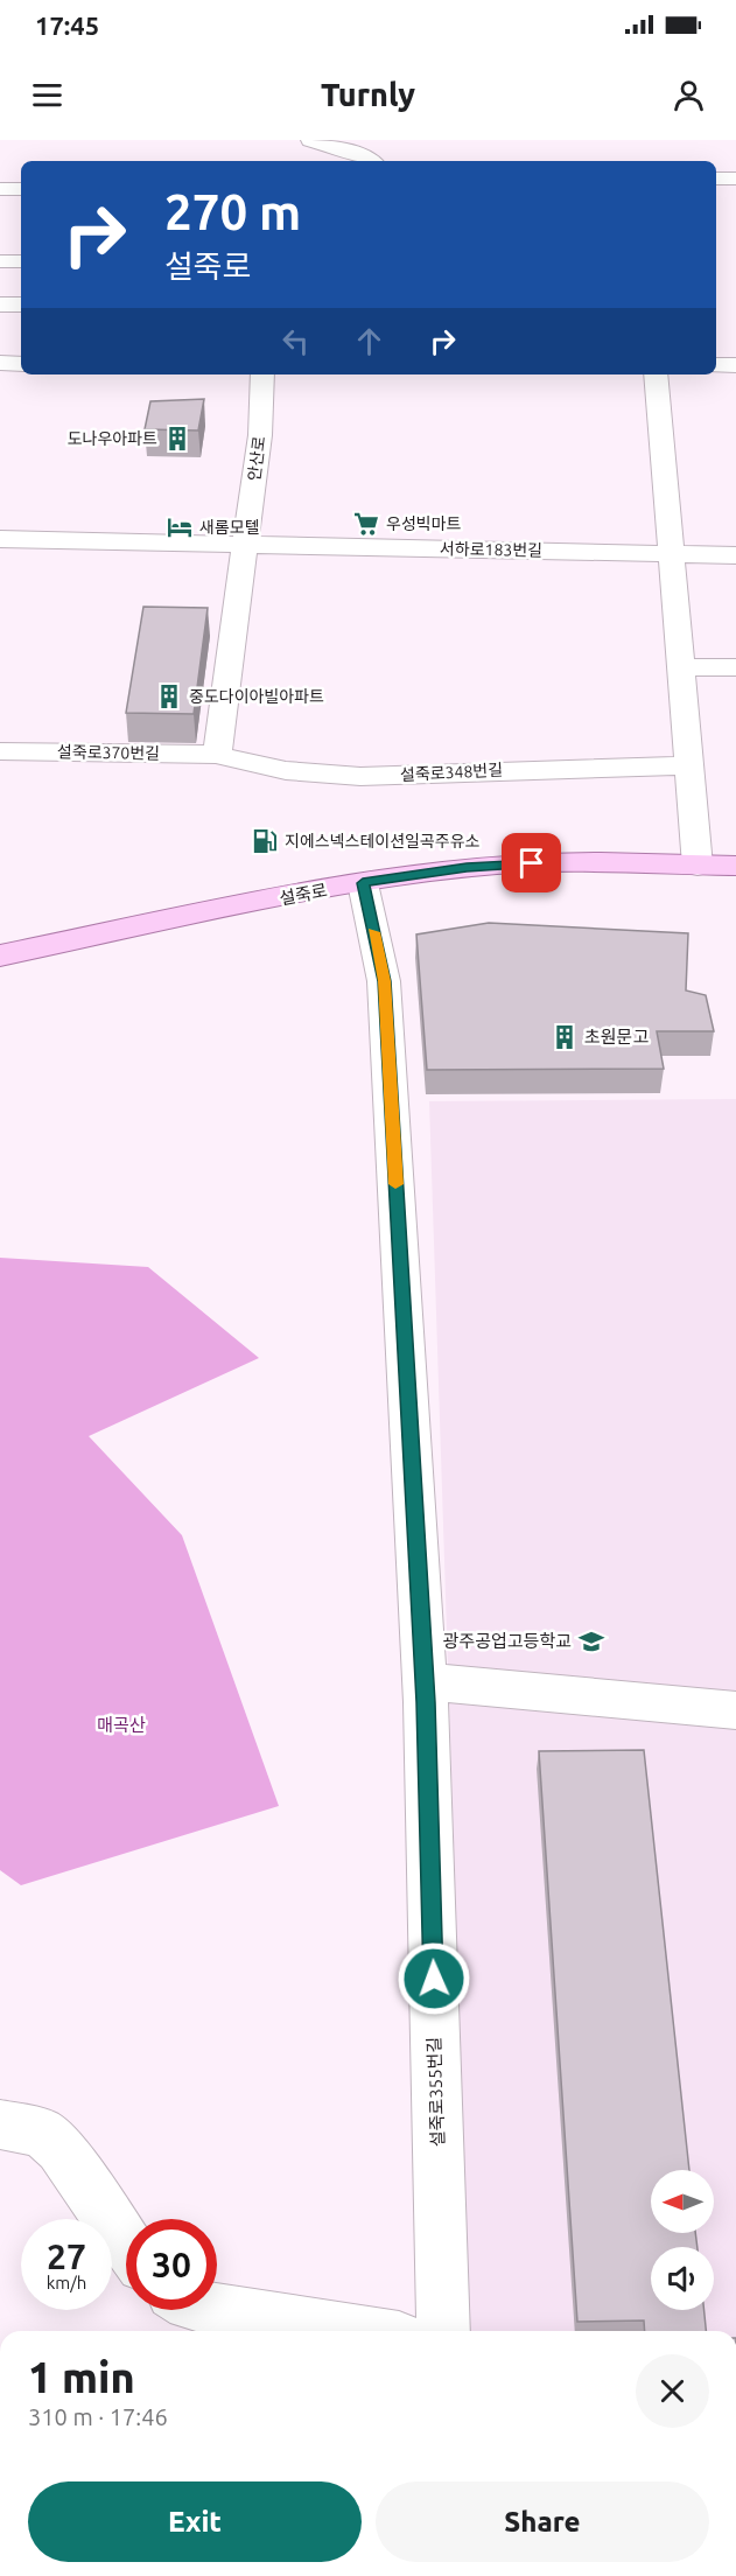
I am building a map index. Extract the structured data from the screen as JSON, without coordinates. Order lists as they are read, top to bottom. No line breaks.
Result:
{"streets":{"main road":["설죽로"],"street":["안산로","서하로183번길","설죽로370번길","설죽로348번길","설죽로355번길"]},"crossings":[["안산로","서하로183번길"],["설죽로370번길","설죽로348번길"],["설죽로","설죽로355번길"]],"parks":["매곡산"],"places":{"building":["도나우아파트","중도다이아빌아파트","초원문고"],"supermarket":["우성빅마트"],"hotel":["새롬모텔"],"fuel station":["지에스넥스테이션일곡주유소"],"school or university":["광주공업고등학교"]},"north":"left","page":{"status":"17:45","header":"Turnly","turn":["270 m","설죽로"],"speed":"27 km/h","limit":"30","heading":["1 min","310 m · 17:46"],"buttons":["Exit","Share"]}}
